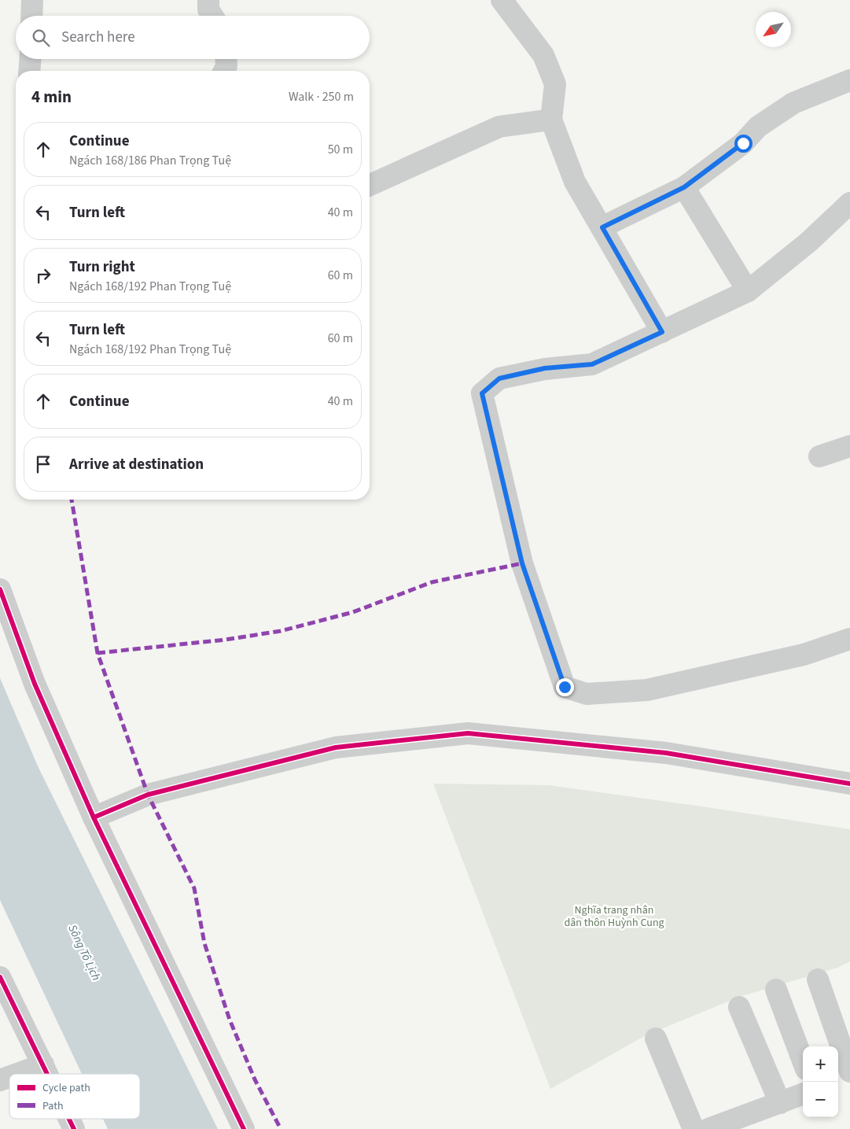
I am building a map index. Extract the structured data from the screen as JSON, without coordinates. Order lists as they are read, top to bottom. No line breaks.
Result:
{"water":["Sông Tô Lịch"],"parks":["Nghĩa trang nhân dân thôn Huỳnh Cung"],"legend":["Cycle path","Path"],"north":"bottom left","page":{"search":"Search here","heading":["4 min","Walk · 250 m"],"list":[["Continue","Ngách 168/186 Phan Trọng Tuệ","50 m"],["Turn left","40 m"],["Turn right","Ngách 168/192 Phan Trọng Tuệ","60 m"],["Turn left","Ngách 168/192 Phan Trọng Tuệ","60 m"],["Continue","40 m"],"Arrive at destination"],"map_buttons":["+","−"]}}
